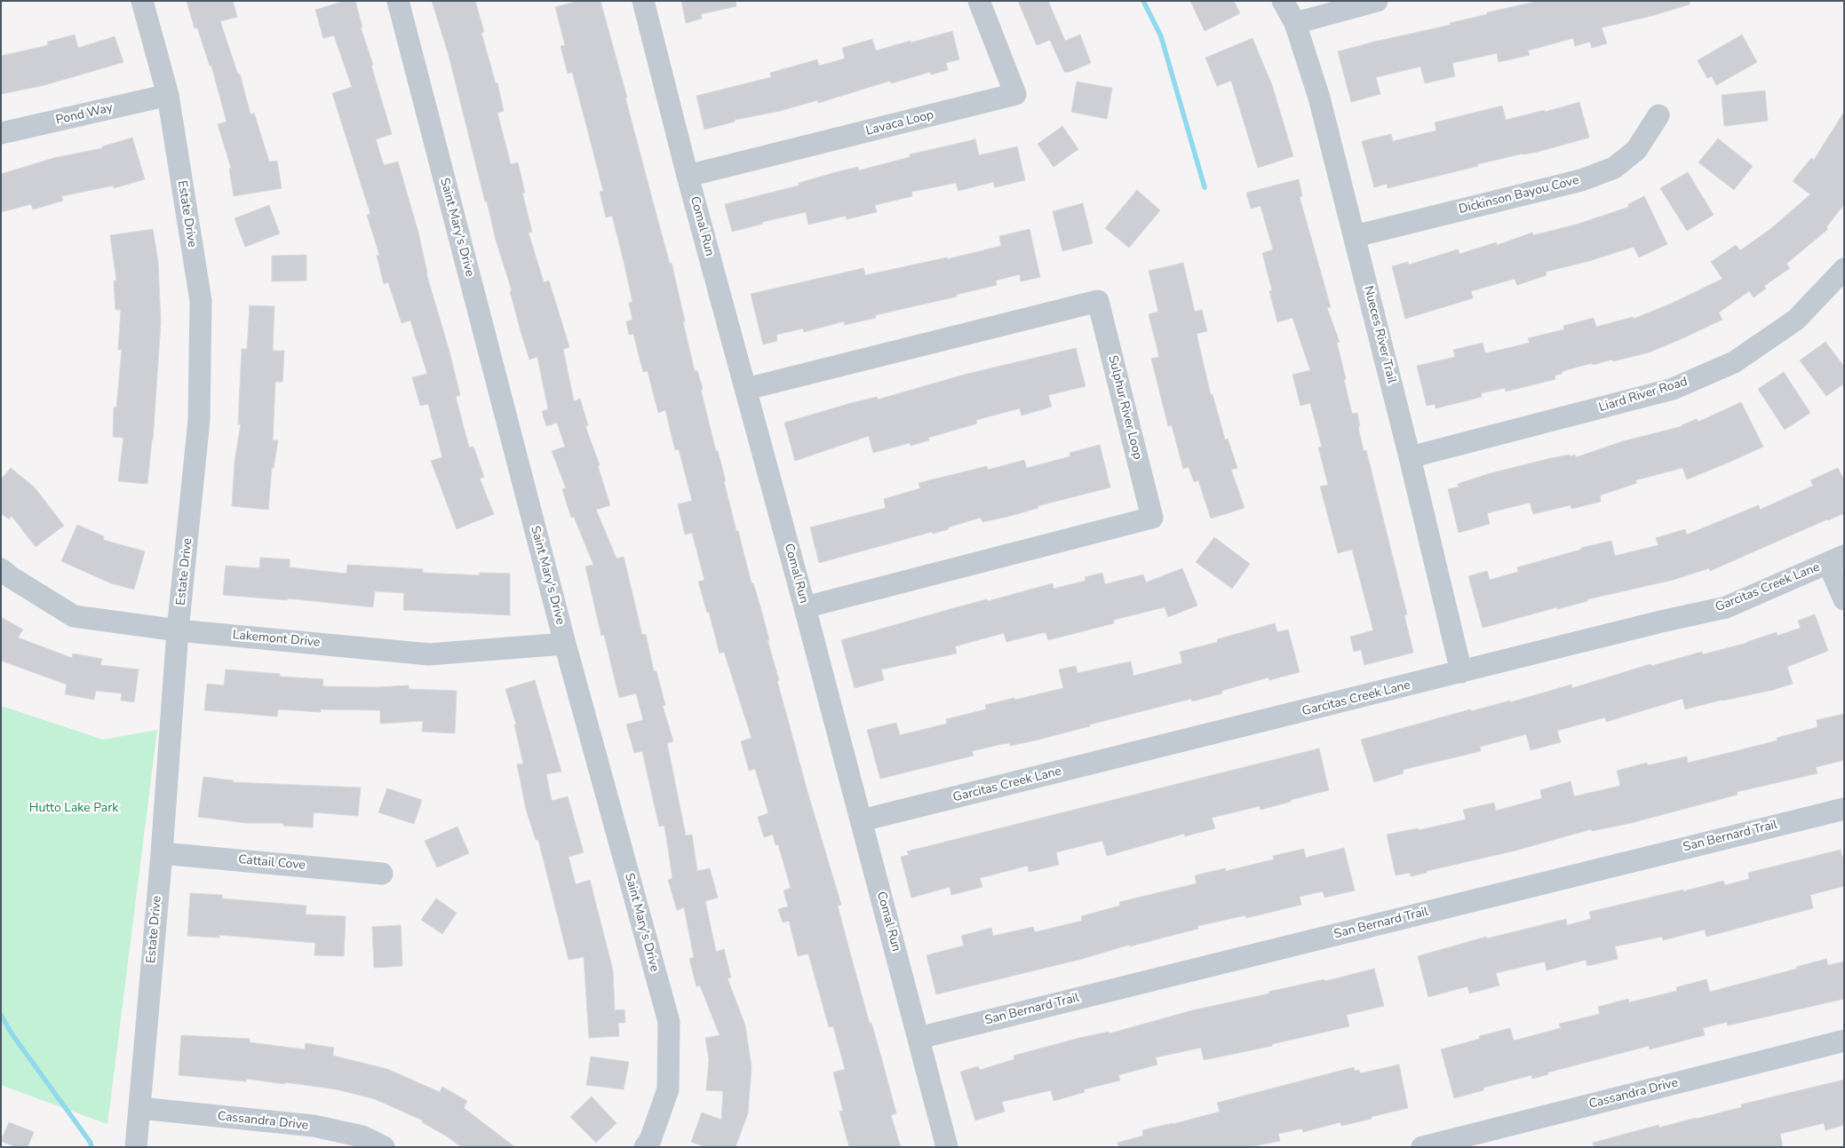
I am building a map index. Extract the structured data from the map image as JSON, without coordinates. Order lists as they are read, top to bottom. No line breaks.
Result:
{"streets":{"street":["Pond Way","Lavaca Loop","Dickinson Bayou Cove","Estate Drive","Comal Run","Saint Mary's Drive","Nueces River Trail","Liard River Road","Sulphur River Loop","Garcitas Creek Lane","Lakemont Drive","San Bernard Trail","Cattail Cove","Cassandra Drive"]},"crossings":[["Pond Way","Estate Drive"],["Lavaca Loop","Comal Run"],["Dickinson Bayou Cove","Nueces River Trail"],["Estate Drive","Lakemont Drive"],["Estate Drive","Cattail Cove"],["Estate Drive","Cassandra Drive"],["Comal Run","Sulphur River Loop"],["Comal Run","Garcitas Creek Lane"],["Comal Run","San Bernard Trail"],["Saint Mary's Drive","Lakemont Drive"],["Nueces River Trail","Liard River Road"],["Nueces River Trail","Garcitas Creek Lane"]],"parks":["Hutto Lake Park"]}
